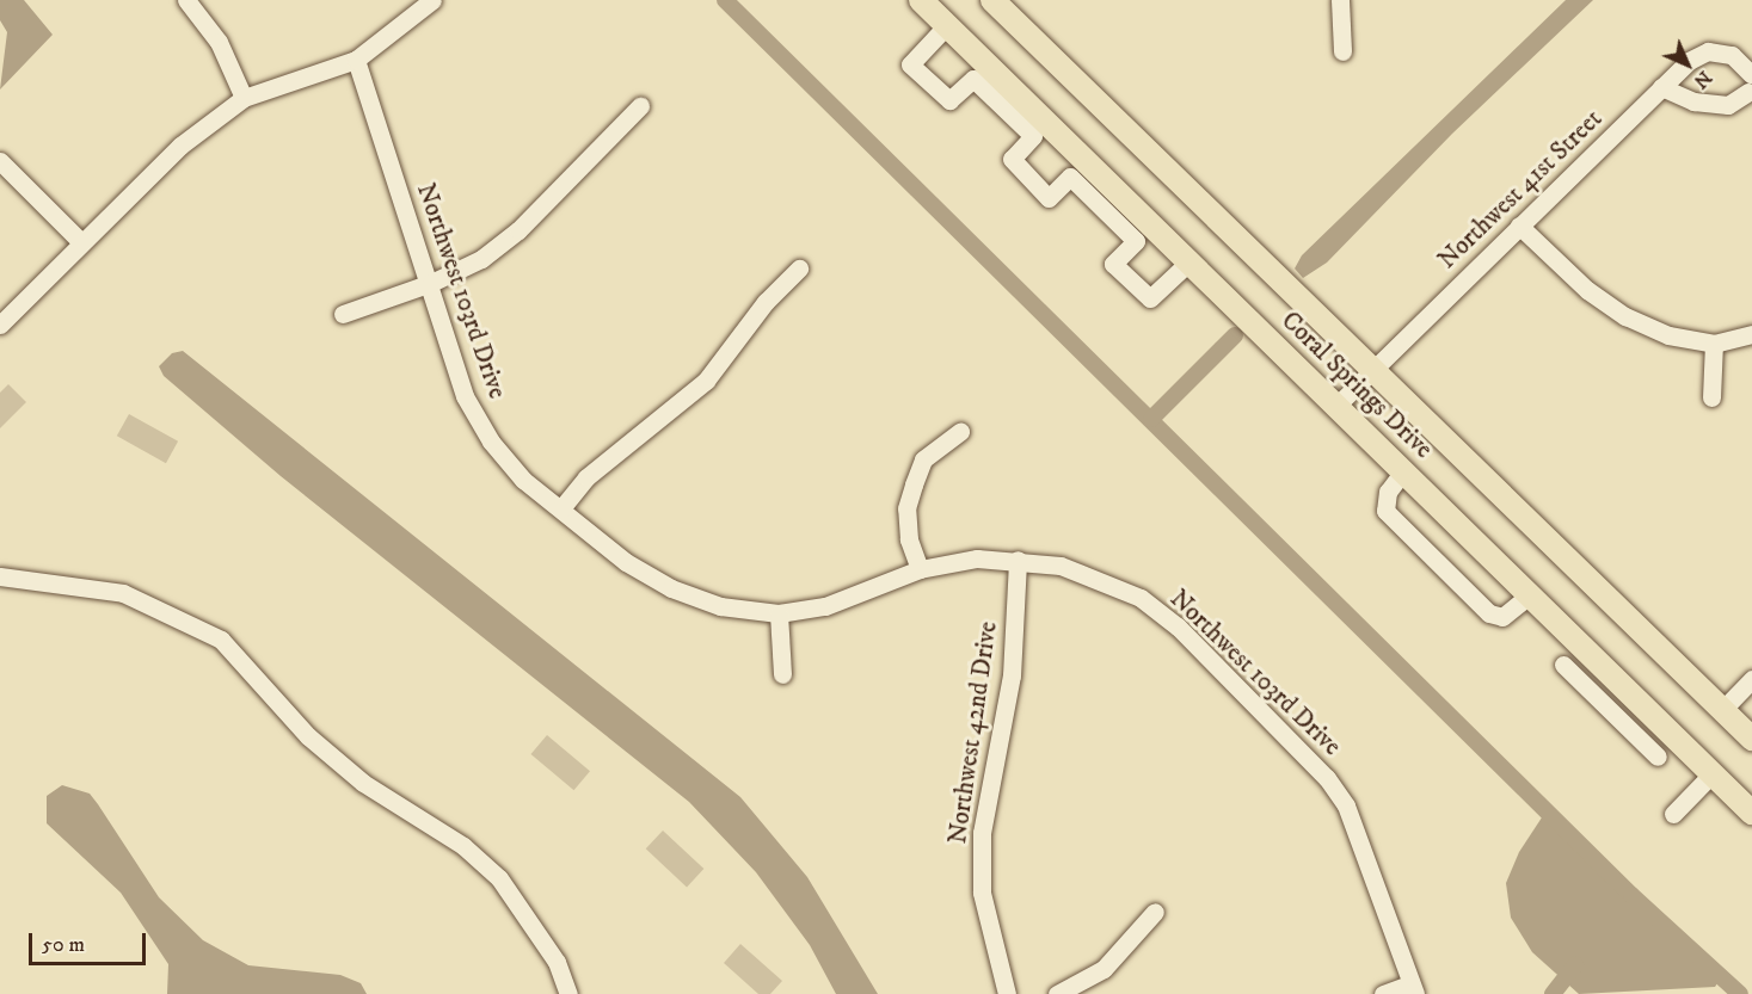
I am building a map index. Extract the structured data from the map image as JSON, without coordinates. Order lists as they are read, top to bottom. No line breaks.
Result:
{"streets":{"main road":["Coral Springs Drive"],"street":["Northwest 41st Street","Northwest 103rd Drive","Northwest 42nd Drive"]},"crossings":[["Northwest 41st Street","Coral Springs Drive"],["Northwest 103rd Drive","Northwest 42nd Drive"]],"scale_bar":"50 m","north":"bottom right"}
